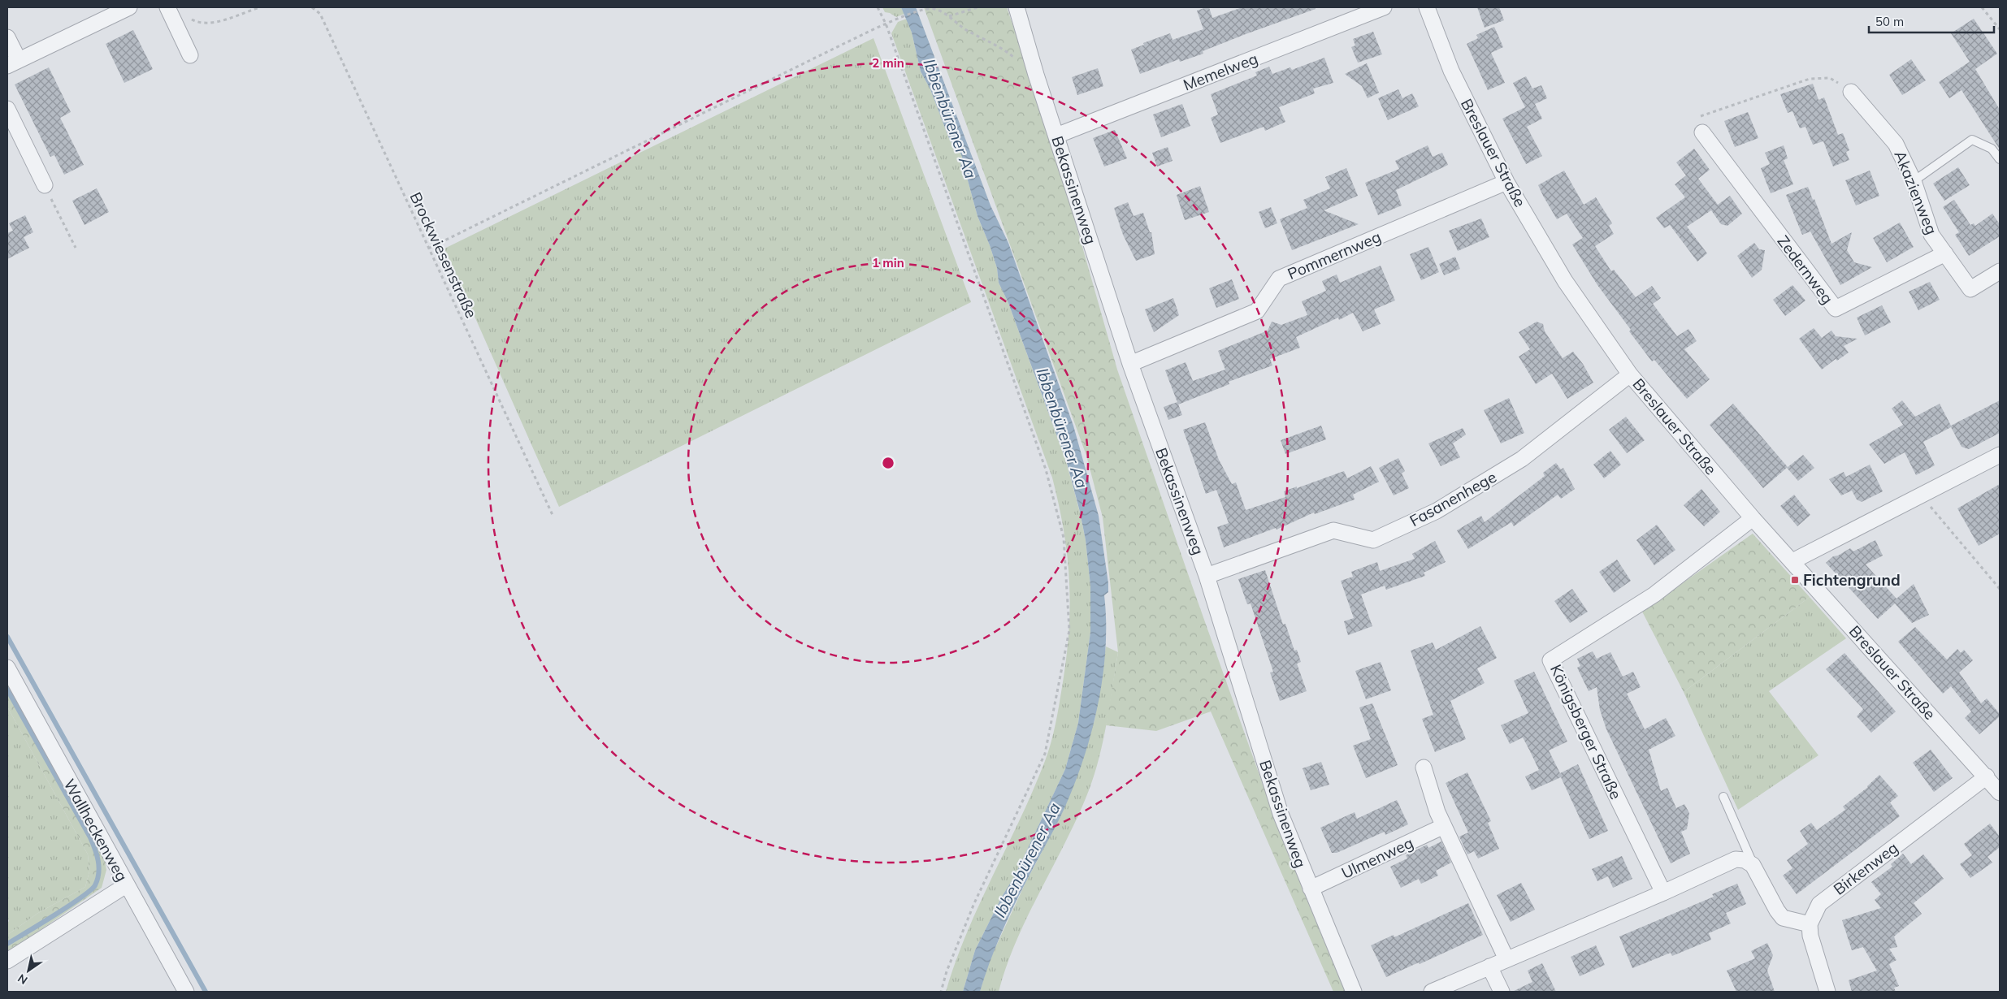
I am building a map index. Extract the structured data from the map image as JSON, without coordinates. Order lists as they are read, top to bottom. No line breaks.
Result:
{"streets":{"street":["Memelweg","Breslauer Straße","Bekassinenweg","Akazienweg","Pommernweg","Zedernweg","Fasanenhege","Königsberger Straße","Wallheckenweg","Ulmenweg","Birkenweg"],"path":["Brockwiesenstraße"]},"crossings":[["Memelweg","Bekassinenweg"],["Breslauer Straße","Pommernweg"],["Breslauer Straße","Fasanenhege"],["Breslauer Straße","Königsberger Straße"],["Breslauer Straße","Birkenweg"],["Bekassinenweg","Pommernweg"],["Bekassinenweg","Fasanenhege"],["Bekassinenweg","Ulmenweg"],["Akazienweg","Zedernweg"]],"water":["Ibbenbürener Aa"],"places":{"transit":["Fichtengrund"]},"scale_bar":"50 m","north":"bottom left","rings":["2 min","1 min"]}
